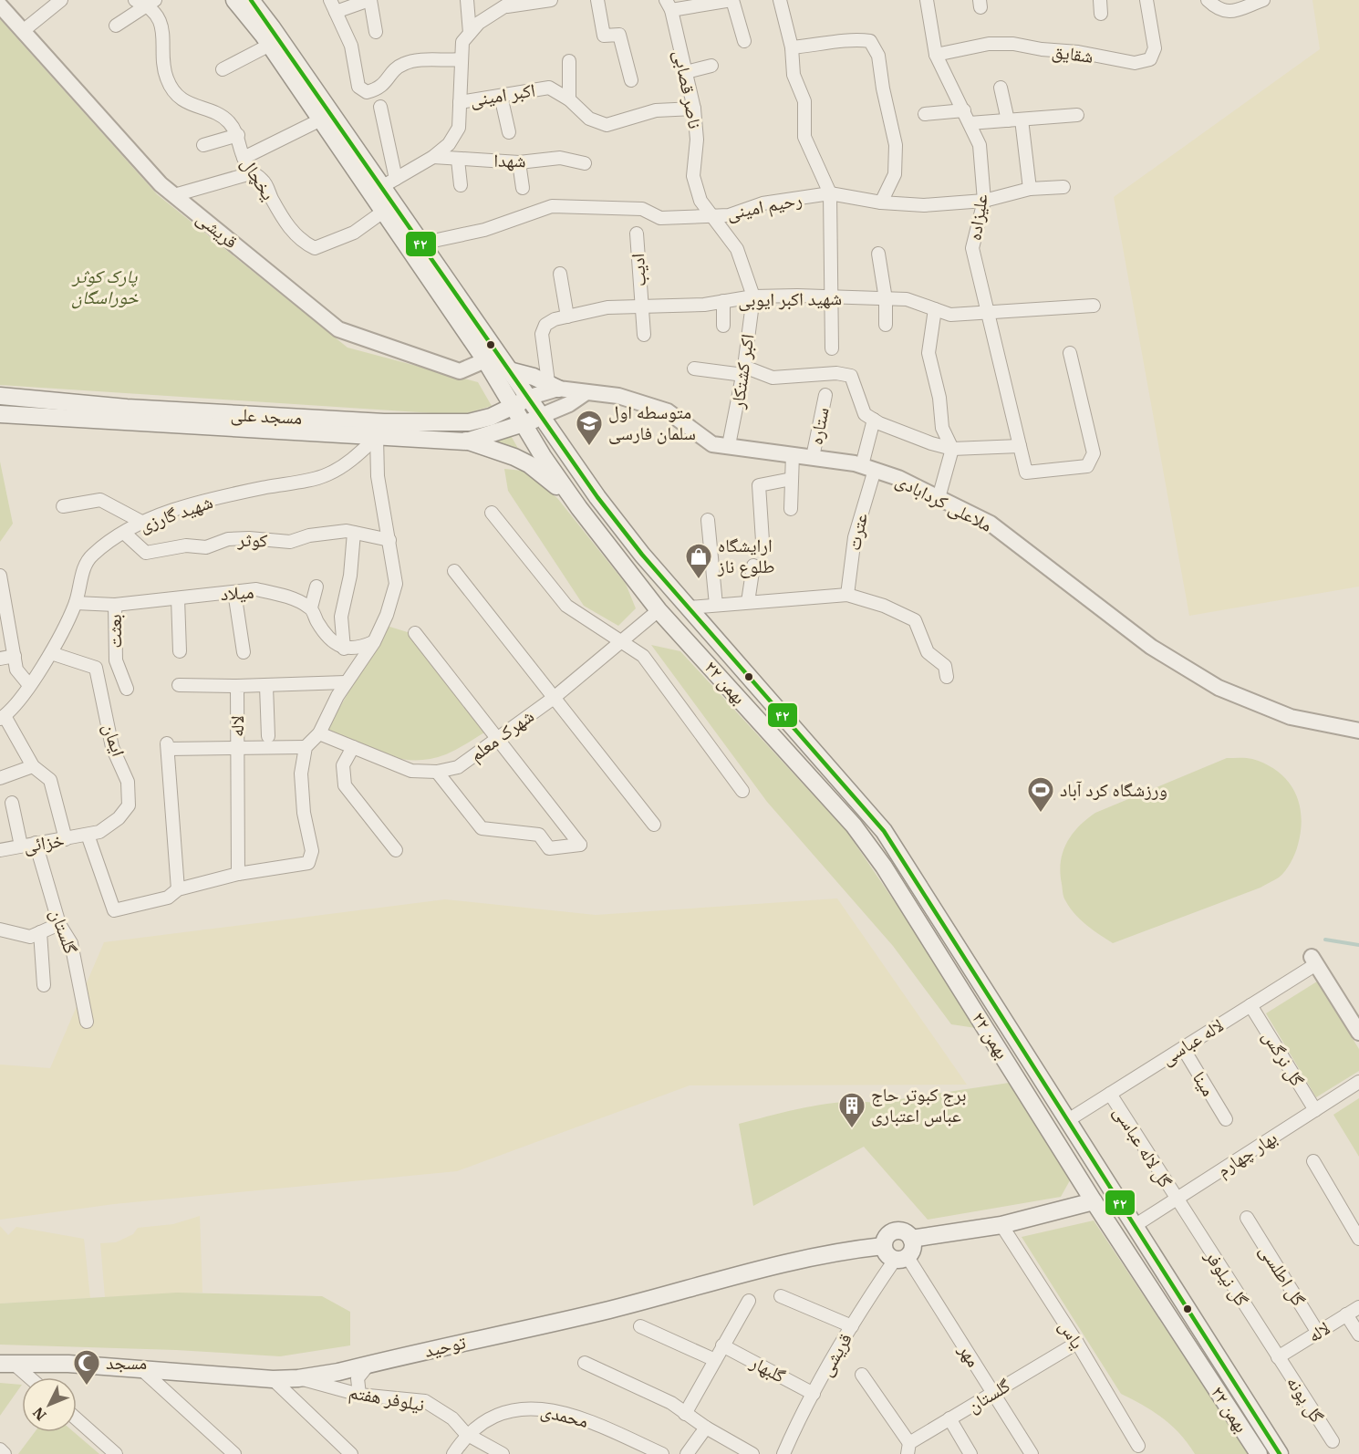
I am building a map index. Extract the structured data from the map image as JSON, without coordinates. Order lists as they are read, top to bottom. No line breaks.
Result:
{"streets":{"main road":["مسجد علی","۲۲ بهمن","توحید"],"street":["شقایق","ناصر قصابی","اکبر امینی","شهدا","یخچال","رحیم امینی","علیزاده","قریشی","ادیب","شهید اکبر ایوبی","اکبر کشتکار","ستاره","ملاعلی کردابادی","شهید گارزی","عترت","کوثر","میلاد","بعثت","لاله","شهرک معلم","ایمان","خزائی","گلستان","لاله عباسی","گل نرگس","مینا","گل لاله عباسی","بهار چهارم","گل اطلسی","گل نیلوفر","یاس","مهر","گلبهار","نیلوفر هفتم","گل پونه","محمدی"]},"crossings":[["شقایق","علیزاده"],["ناصر قصابی","اکبر امینی"],["ناصر قصابی","رحیم امینی"],["ناصر قصابی","شهید اکبر ایوبی"],["ناصر قصابی","اکبر کشتکار"],["یخچال","۲۲ بهمن"],["رحیم امینی","علیزاده"],["رحیم امینی","۲۲ بهمن"],["علیزاده","شهید اکبر ایوبی"],["قریشی","۲۲ بهمن"],["قریشی","توحید"],["قریشی","مهر"],["قریشی","گلبهار"],["ادیب","شهید اکبر ایوبی"],["شهید اکبر ایوبی","اکبر کشتکار"],["شهید اکبر ایوبی","ملاعلی کردابادی"],["اکبر کشتکار","ملاعلی کردابادی"],["مسجد علی","شهید گارزی"],["مسجد علی","۲۲ بهمن"],["ستاره","ملاعلی کردابادی"],["ملاعلی کردابادی","عترت"],["شهید گارزی","کوثر"],["شهید گارزی","میلاد"],["شهید گارزی","ایمان"],["میلاد","بعثت"],["۲۲ بهمن","شهرک معلم"],["۲۲ بهمن","لاله عباسی"],["۲۲ بهمن","بهار چهارم"],["لاله","گل اطلسی"],["لاله","گل نیلوفر"],["لاله","گل پونه"],["ایمان","خزائی"],["خزائی","گلستان"],["گلستان","یاس"],["گلستان","مهر"],["لاله عباسی","گل نرگس"],["لاله عباسی","مینا"],["لاله عباسی","گل لاله عباسی"],["گل نرگس","بهار چهارم"],["گل لاله عباسی","بهار چهارم"],["گل لاله عباسی","گل نیلوفر"],["بهار چهارم","گل نیلوفر"],["گل نیلوفر","گل پونه"],["توحید","مهر"],["توحید","نیلوفر هفتم"],["نیلوفر هفتم","محمدی"]],"parks":["پارک کوثر خوراسگان"],"places":{"school or university":["متوسطه اول سلمان فارسی"],"shop":["ارایشگاه طلوع ناز"],"sports":["ورزشگاه کرد آباد"],"building":["برج کبوتر حاج عباس اعتباری"],"mosque":["مسجد"]},"lines":["transit line ۴۲"],"north":"bottom left"}
